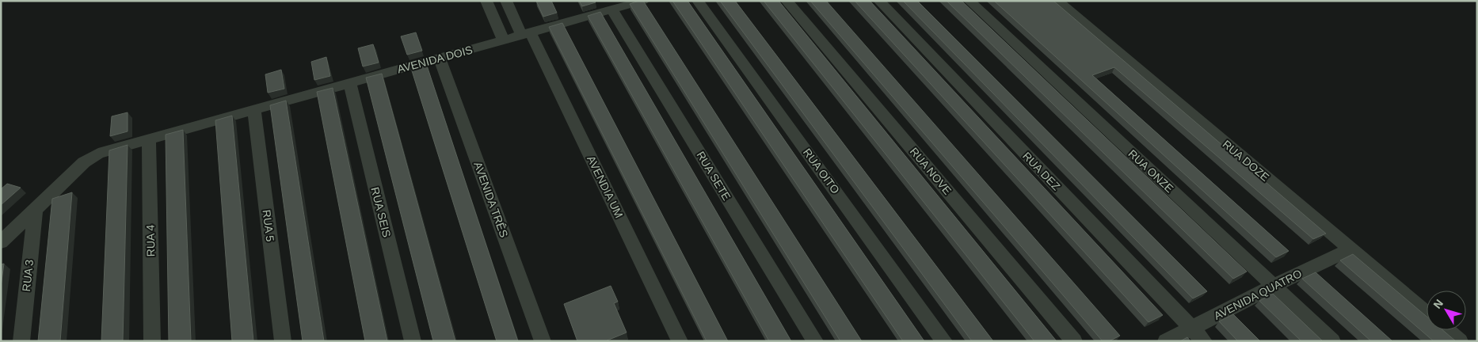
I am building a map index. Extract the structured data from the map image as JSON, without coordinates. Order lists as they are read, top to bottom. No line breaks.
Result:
{"streets":{"street":["AVENIDA DOIS","RUA DOZE","RUA OITO","RUA NOVE","RUA DEZ","RUA ONZE","RUA SETE","AVENDIA UM","AVENIDA TRÊS","RUA SEIS","RUA 5","RUA 4","RUA 3","AVENIDA QUATRO"]},"crossings":[["AVENIDA DOIS","RUA SETE"],["AVENIDA DOIS","AVENDIA UM"],["AVENIDA DOIS","AVENIDA TRÊS"],["AVENIDA DOIS","RUA SEIS"],["AVENIDA DOIS","RUA 5"],["AVENIDA DOIS","RUA 4"],["AVENIDA DOIS","RUA 3"],["RUA DOZE","AVENIDA QUATRO"],["RUA DEZ","AVENIDA QUATRO"],["RUA ONZE","AVENIDA QUATRO"]],"north":"top left"}
